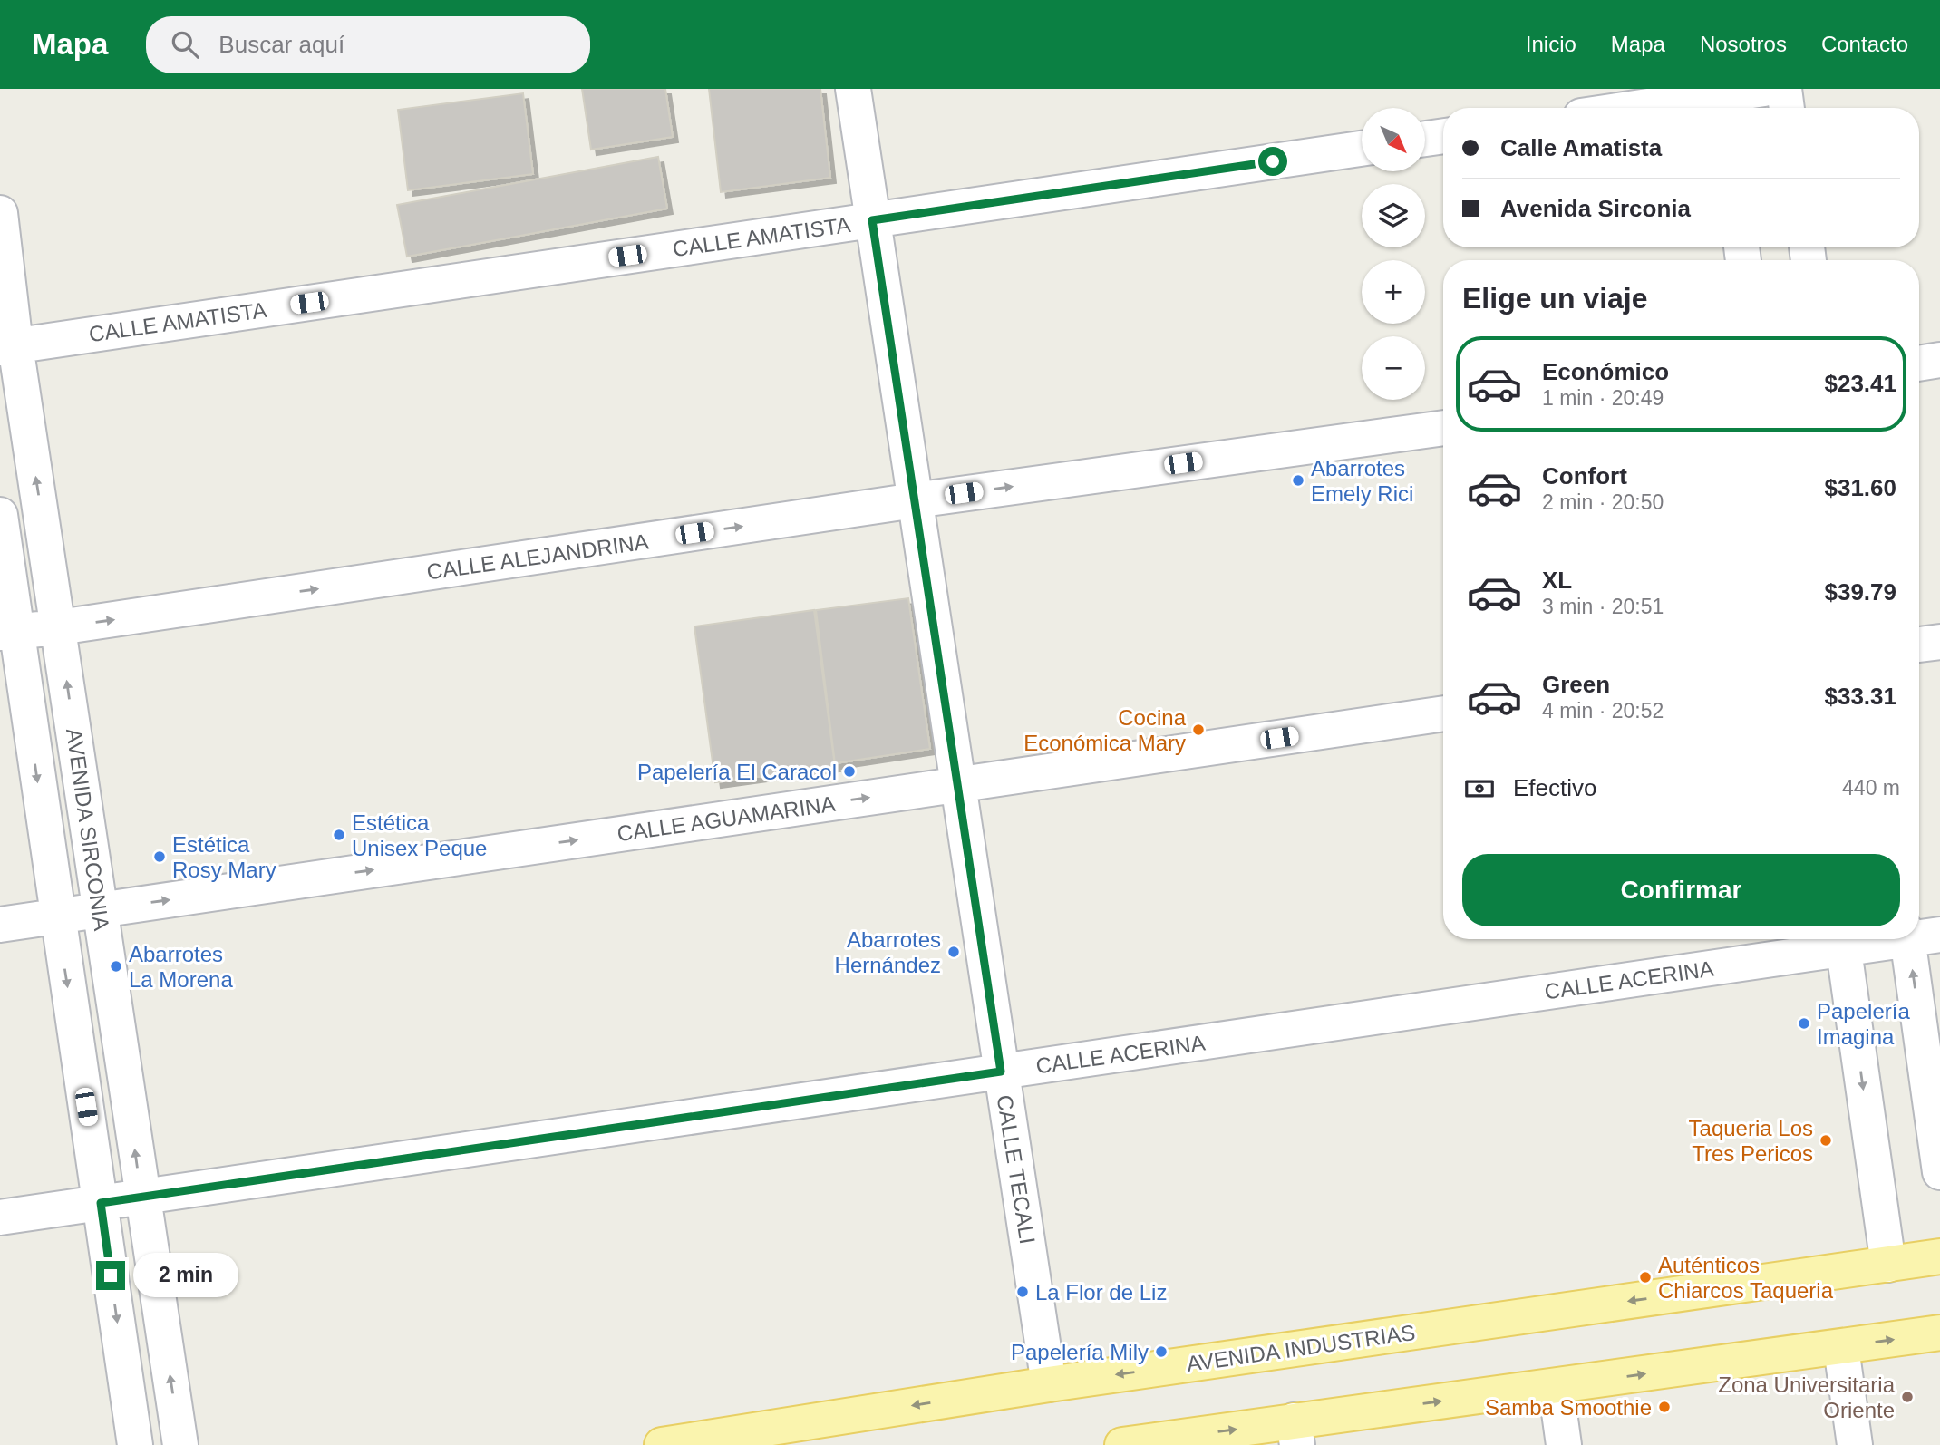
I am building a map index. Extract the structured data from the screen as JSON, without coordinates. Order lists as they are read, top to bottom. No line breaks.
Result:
{"streets":{"main road":["AVENIDA INDUSTRIAS"],"street":["CALLE AMATISTA","CALLE ALEJANDRINA","CALLE AGUAMARINA","AVENIDA SIRCONIA","CALLE ACERINA","CALLE TECALI"]},"crossings":[["CALLE AMATISTA","AVENIDA SIRCONIA"],["CALLE AMATISTA","CALLE TECALI"],["CALLE ALEJANDRINA","AVENIDA SIRCONIA"],["CALLE ALEJANDRINA","CALLE TECALI"],["CALLE AGUAMARINA","AVENIDA SIRCONIA"],["CALLE AGUAMARINA","CALLE TECALI"],["AVENIDA SIRCONIA","CALLE ACERINA"],["CALLE ACERINA","CALLE TECALI"],["CALLE TECALI","AVENIDA INDUSTRIAS"]],"one_way":["CALLE ALEJANDRINA","CALLE AGUAMARINA"],"places":["Abarrotes Emely Rici","Cocina Económica Mary","Papelería El Caracol","Estética Unisex Peque","Estética Rosy Mary","Abarrotes Hernández","Abarrotes La Morena","Papelería Imagina","Taqueria Los Tres Pericos","Auténticos Chiarcos Taqueria","La Flor de Liz","Papelería Mily","Zona Universitaria Oriente","Samba Smoothie"],"north":"bottom right","page":{"header":"Mapa","search":"Buscar aquí","nav":["Inicio","Mapa","Nosotros","Contacto"],"map_buttons":["+","−"],"banner":["Calle Amatista","Avenida Sirconia"],"heading":"Elige un viaje","list":[{"name":"Económico","note":"1 min · 20:49","value":"$23.41"},{"name":"Confort","note":"2 min · 20:50","value":"$31.60"},{"name":"XL","note":"3 min · 20:51","value":"$39.79"},{"name":"Green","note":"4 min · 20:52","value":"$33.31"}],"pay":["Efectivo","440 m"],"buttons":"Confirmar","bubble":"2 min"}}
